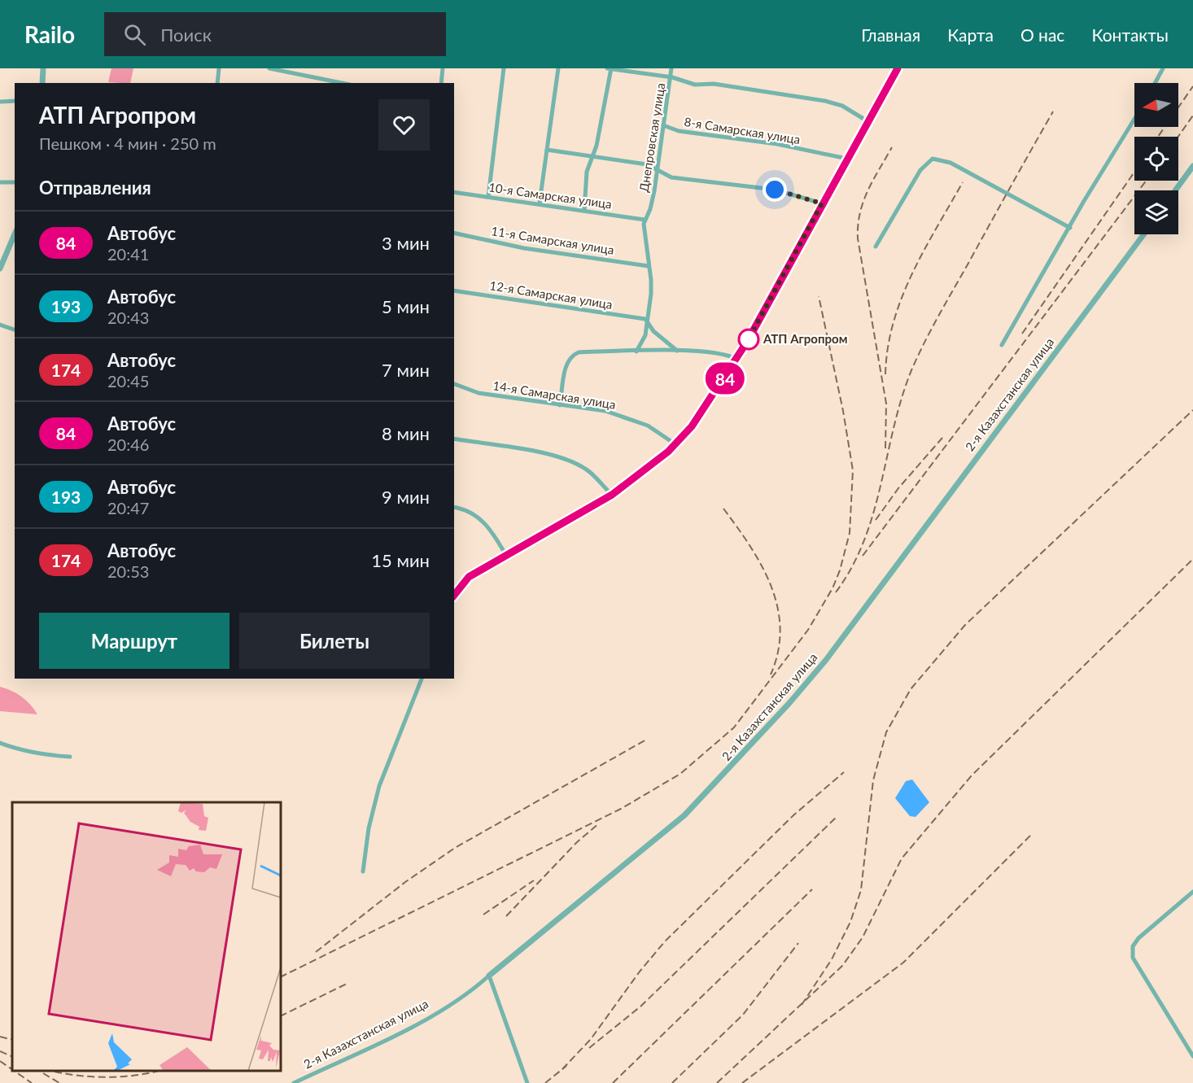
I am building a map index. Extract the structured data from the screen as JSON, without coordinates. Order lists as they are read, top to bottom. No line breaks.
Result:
{"streets":{"street":["8-я Самарская улица","Днепровская улица","10-я Самарская улица","11-я Самарская улица","12-я Самарская улица","2-я Казахстанская улица","14-я Самарская улица"]},"crossings":[["8-я Самарская улица","Днепровская улица"],["Днепровская улица","10-я Самарская улица"],["Днепровская улица","11-я Самарская улица"],["Днепровская улица","12-я Самарская улица"]],"places":["АТП Агропром"],"lines":["bus line 84"],"north":"left","page":{"header":"Railo","search":"Поиск","nav":["Главная","Карта","О нас","Контакты"],"on_map":"84","heading":[["АТП Агропром","Пешком · 4 мин · 250 m"],"Отправления"],"list":[{"mark":"84","name":"Автобус","note":"20:41","value":"3 мин"},{"mark":"193","name":"Автобус","note":"20:43","value":"5 мин"},{"mark":"174","name":"Автобус","note":"20:45","value":"7 мин"},{"mark":"84","name":"Автобус","note":"20:46","value":"8 мин"},{"mark":"193","name":"Автобус","note":"20:47","value":"9 мин"},{"mark":"174","name":"Автобус","note":"20:53","value":"15 мин"}],"buttons":["Маршрут","Билеты"]}}
